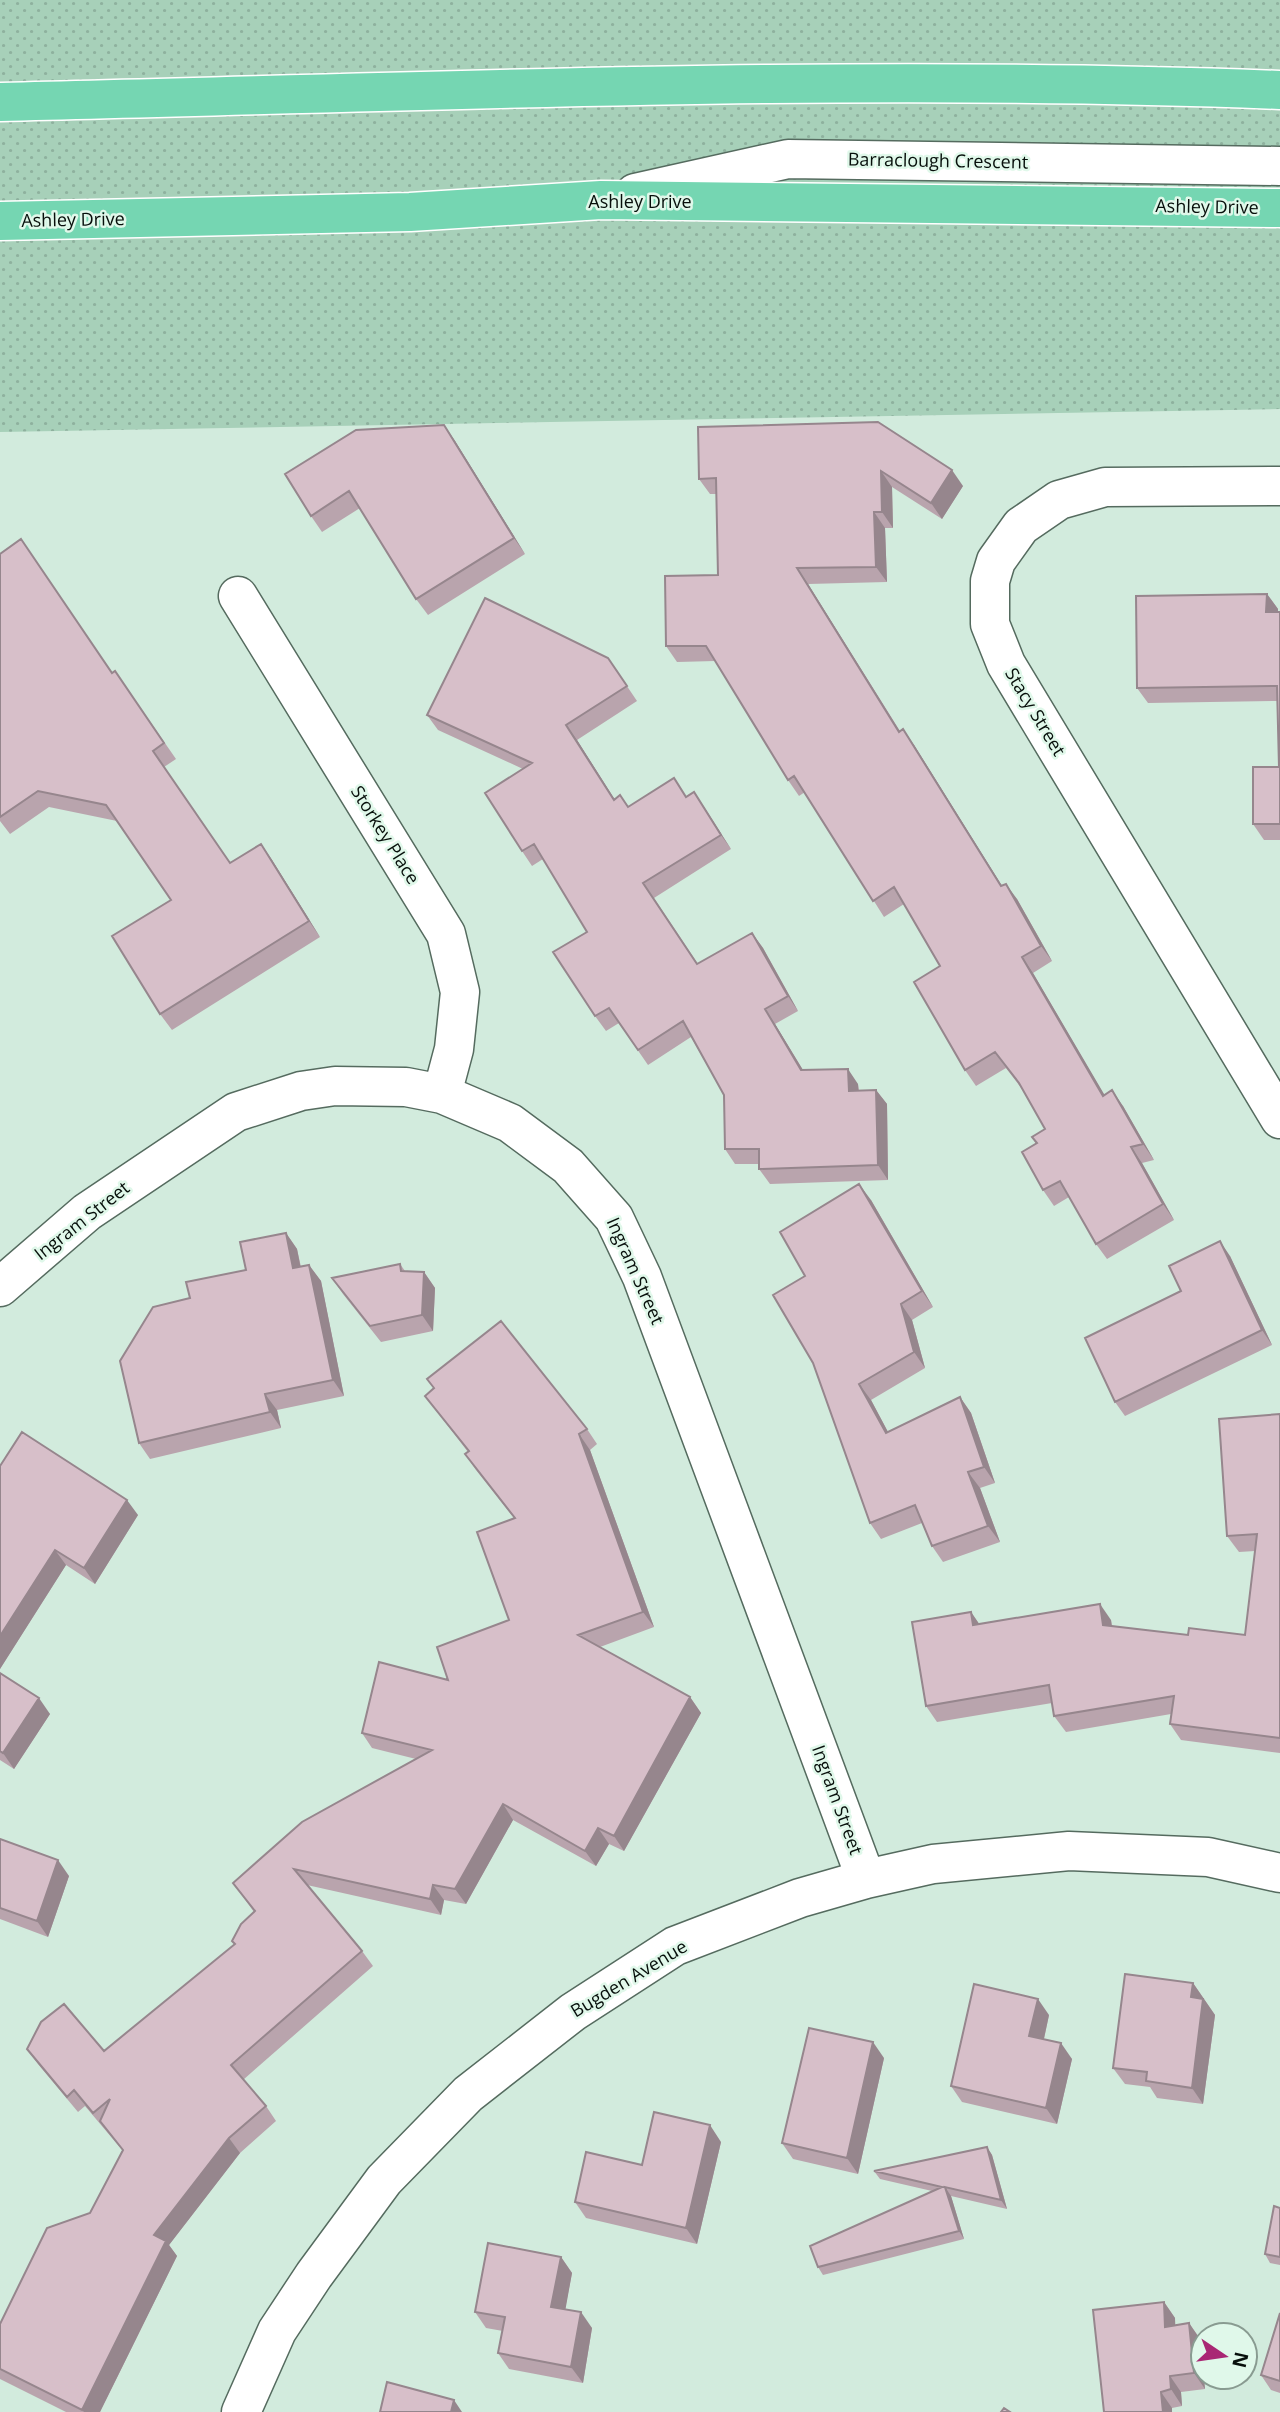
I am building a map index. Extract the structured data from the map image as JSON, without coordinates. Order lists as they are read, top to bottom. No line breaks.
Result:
{"streets":{"main road":["Ashley Drive"],"street":["Barraclough Crescent","Stacy Street","Storkey Place","Ingram Street","Bugden Avenue"]},"crossings":[["Barraclough Crescent","Ashley Drive"],["Storkey Place","Ingram Street"],["Ingram Street","Bugden Avenue"]],"north":"right"}
